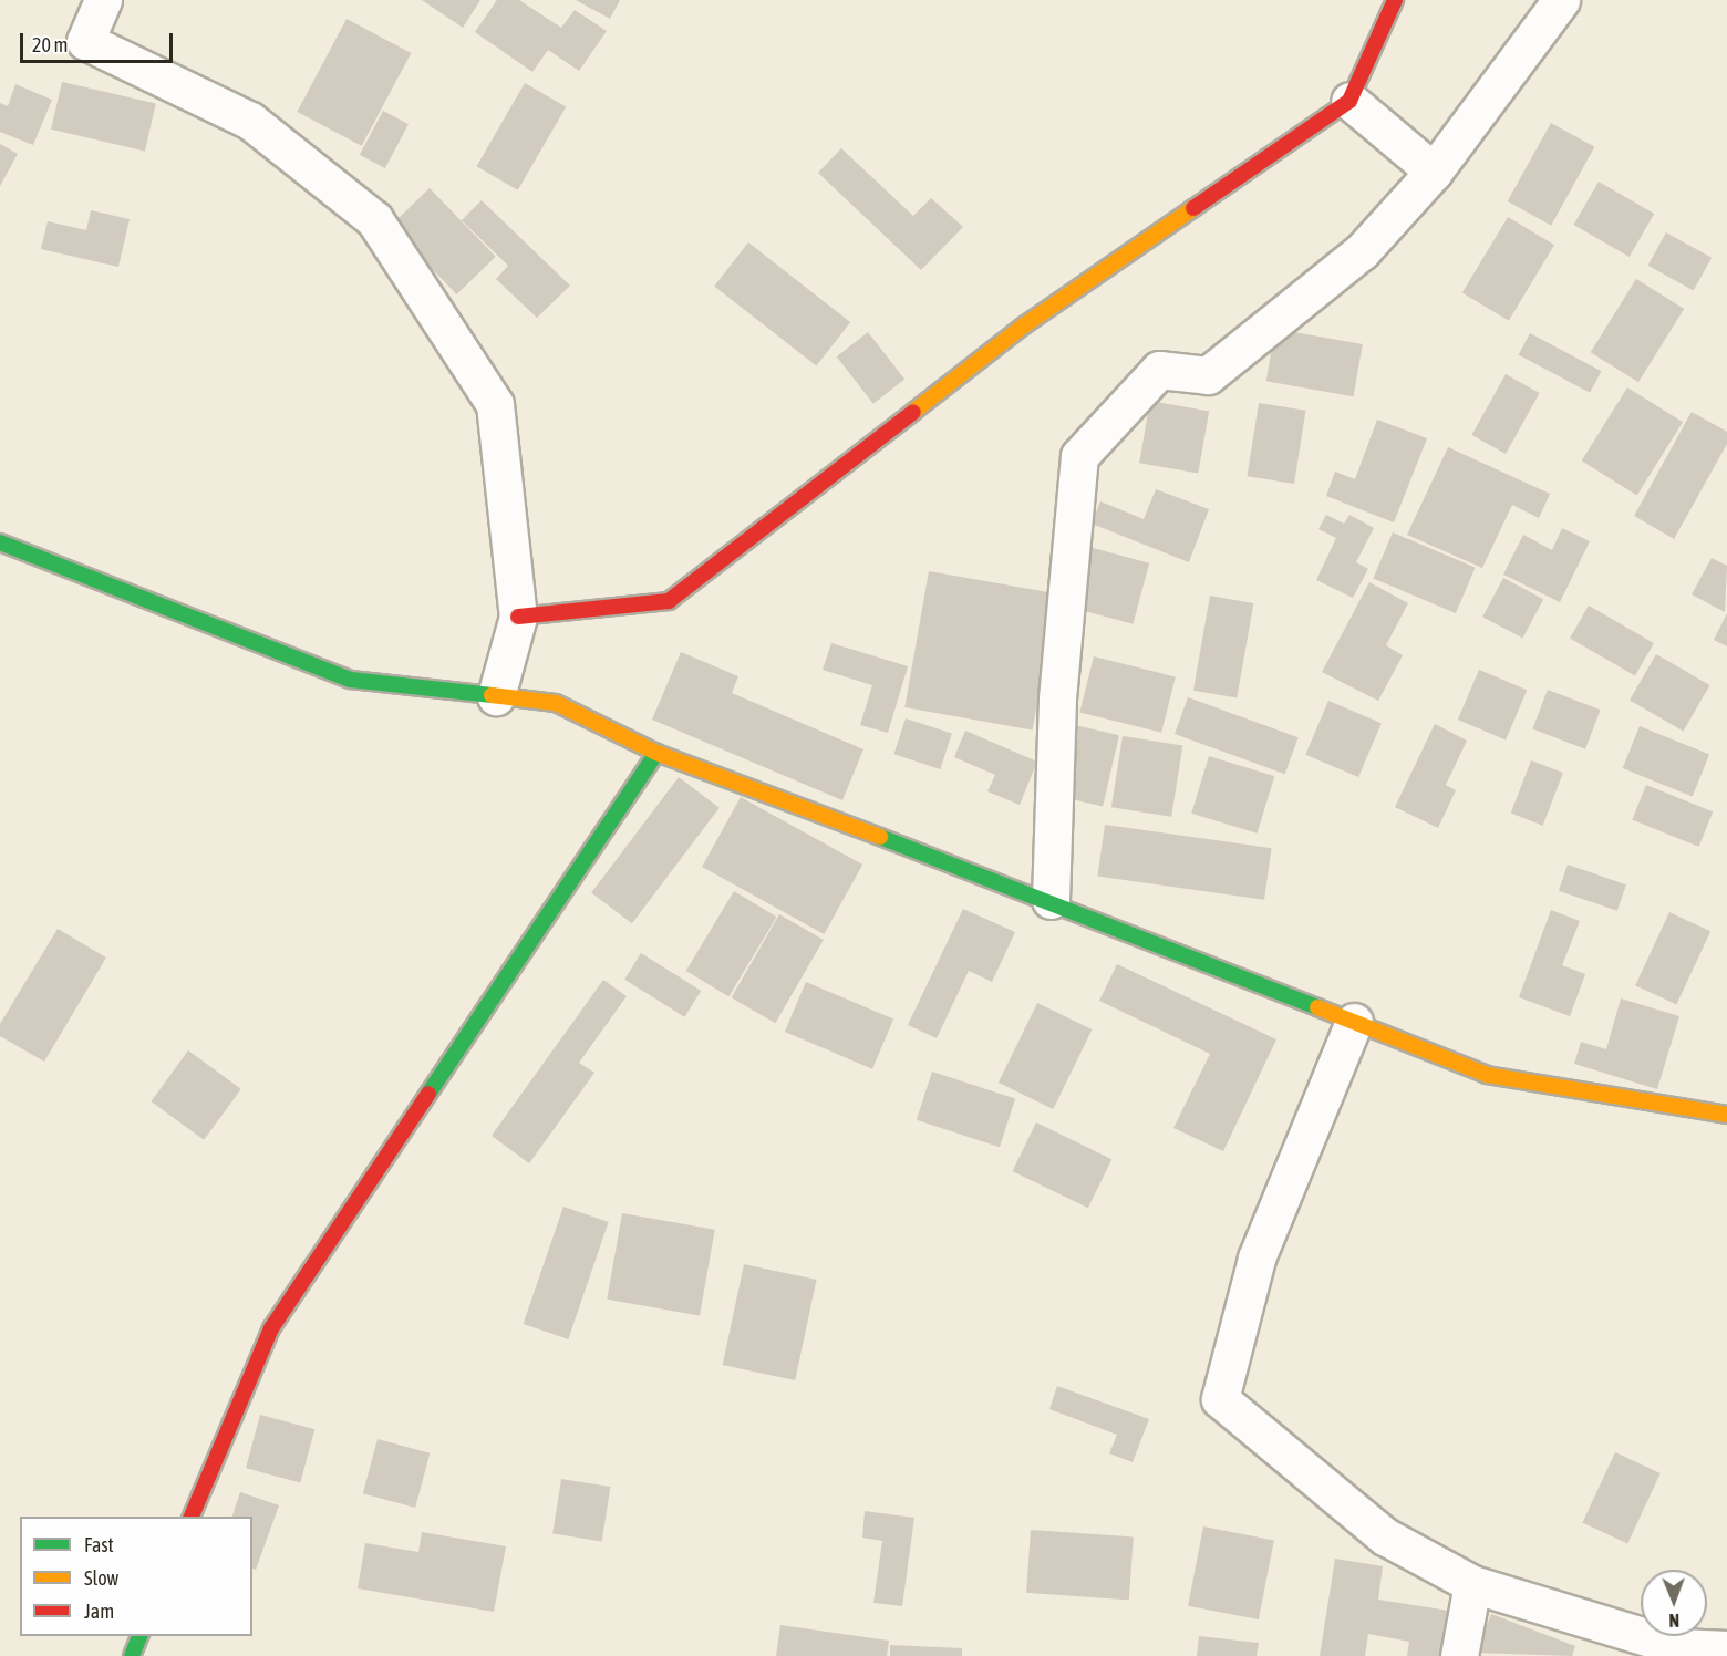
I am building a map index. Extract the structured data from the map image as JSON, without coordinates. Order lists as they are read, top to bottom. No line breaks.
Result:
{"legend":["Fast","Slow","Jam"],"scale_bar":"20 m","north":"bottom"}
